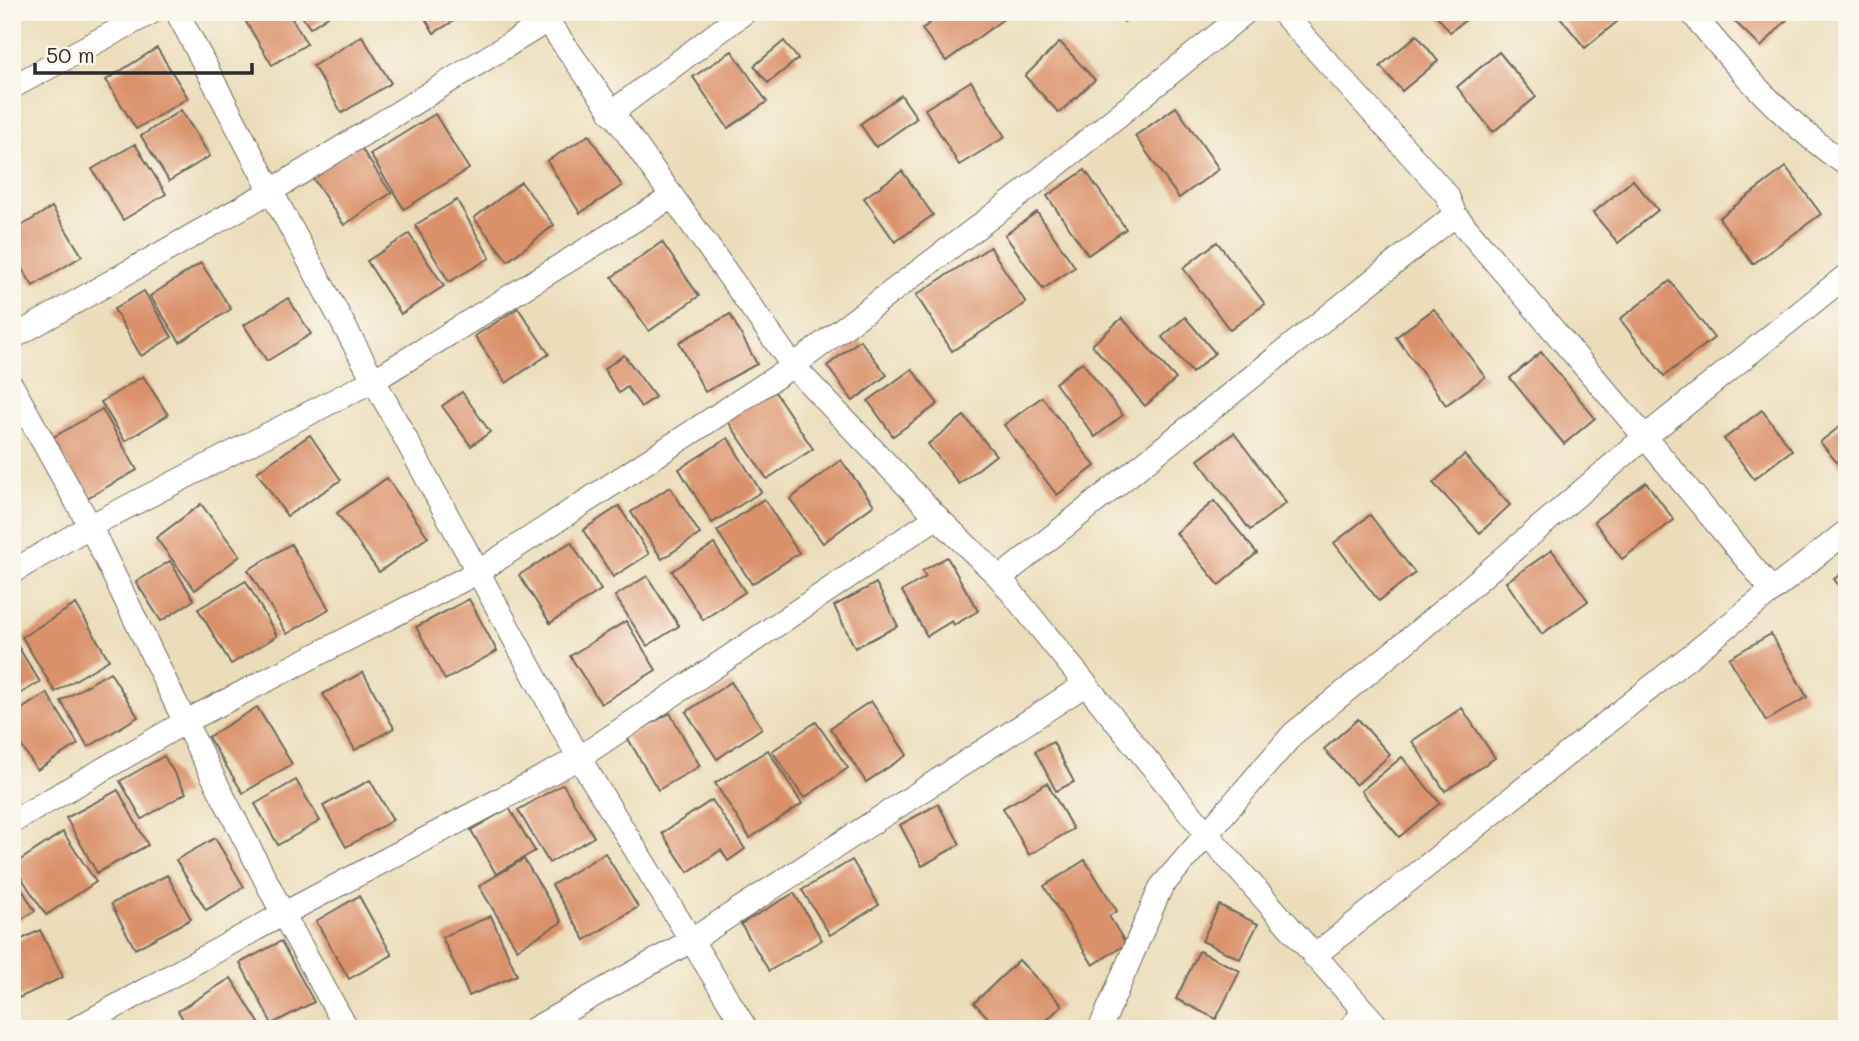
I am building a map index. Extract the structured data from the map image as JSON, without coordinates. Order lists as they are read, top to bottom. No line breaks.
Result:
{"scale_bar":"50 m"}
